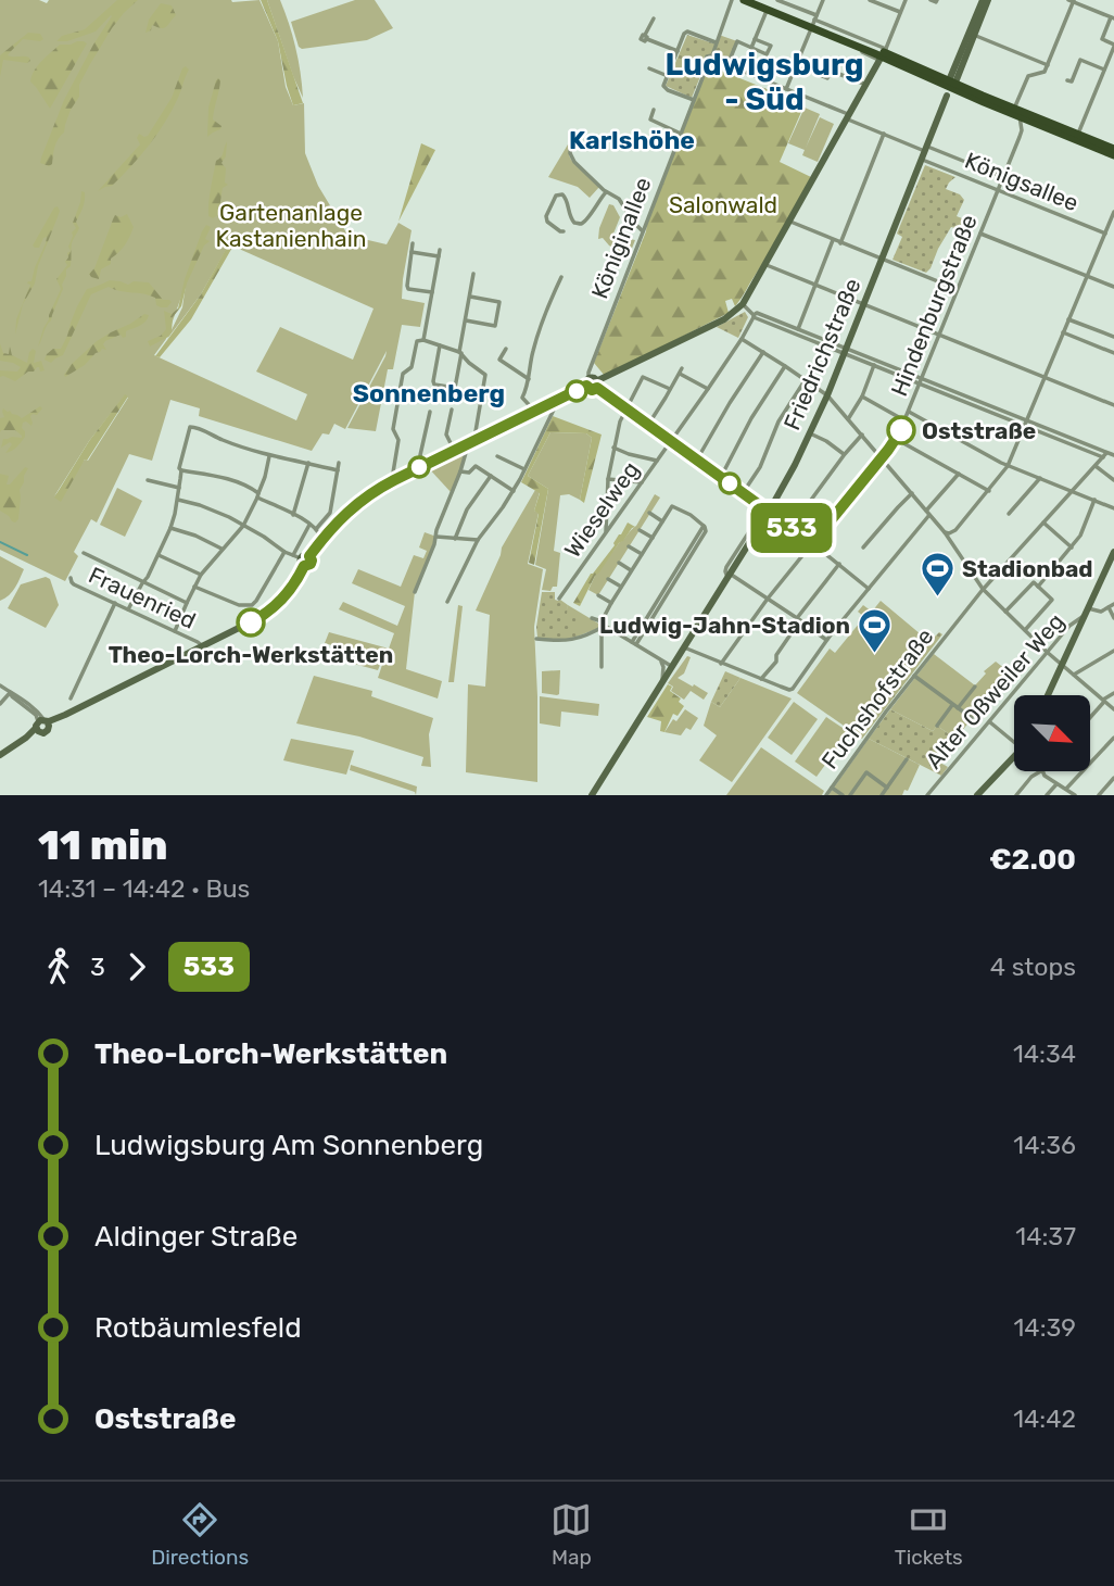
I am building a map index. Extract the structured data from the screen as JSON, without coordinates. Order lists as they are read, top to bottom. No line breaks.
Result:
{"streets":{"main road":["Friedrichstraße"],"street":["Königsallee","Königinallee","Hindenburgstraße","Wieselweg","Frauenried","Alter Oßweiler Weg","Fuchshofstraße"]},"crossings":[["Königsallee","Königinallee"],["Königsallee","Hindenburgstraße"],["Königsallee","Friedrichstraße"]],"districts":["Ludwigsburg - Süd","Karlshöhe","Sonnenberg"],"parks":["Salonwald","Gartenanlage Kastanienhain"],"places":{"other":["Oststraße","Theo-Lorch-Werkstätten"],"sports":["Stadionbad","Ludwig-Jahn-Stadion"]},"lines":["bus line 533"],"north":"bottom right","page":{"on_map":"533","heading":["11 min","14:31 – 14:42 · Bus","€2.00"],"legs":["3","533","4 stops"],"list":[{"name":"Theo-Lorch-Werkstätten","value":"14:34"},{"name":"Ludwigsburg Am Sonnenberg","value":"14:36"},{"name":"Aldinger Straße","value":"14:37"},{"name":"Rotbäumlesfeld","value":"14:39"},{"name":"Oststraße","value":"14:42"}],"tabs":["Directions","Map","Tickets"]}}
